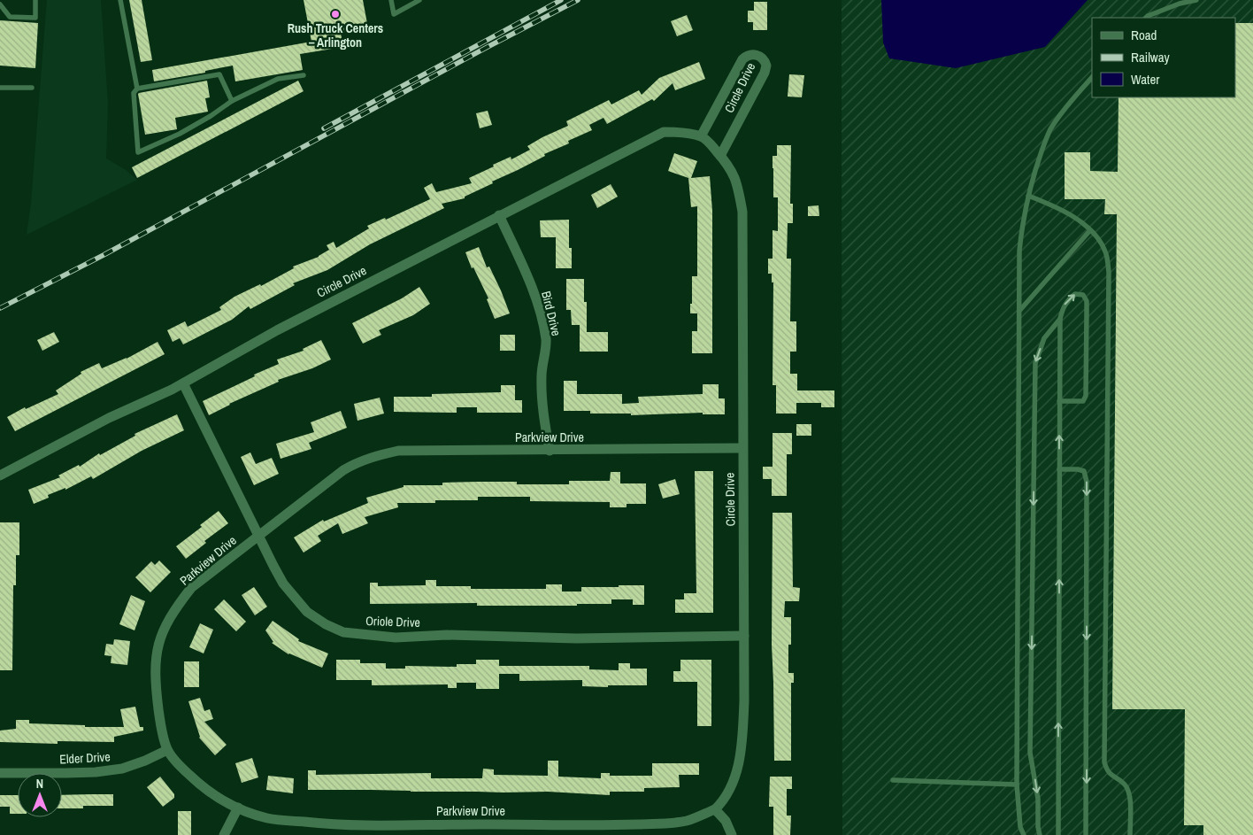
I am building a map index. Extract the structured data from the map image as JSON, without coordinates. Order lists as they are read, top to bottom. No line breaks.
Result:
{"streets":{"street":["Circle Drive","Bird Drive","Parkview Drive","Oriole Drive","Elder Drive"]},"crossings":[["Circle Drive","Bird Drive"],["Circle Drive","Parkview Drive"],["Circle Drive","Oriole Drive"],["Bird Drive","Parkview Drive"],["Parkview Drive","Oriole Drive"],["Parkview Drive","Elder Drive"]],"places":["Rush Truck Centers – Arlington"],"legend":["Road","Railway","Water"],"north":"top"}
